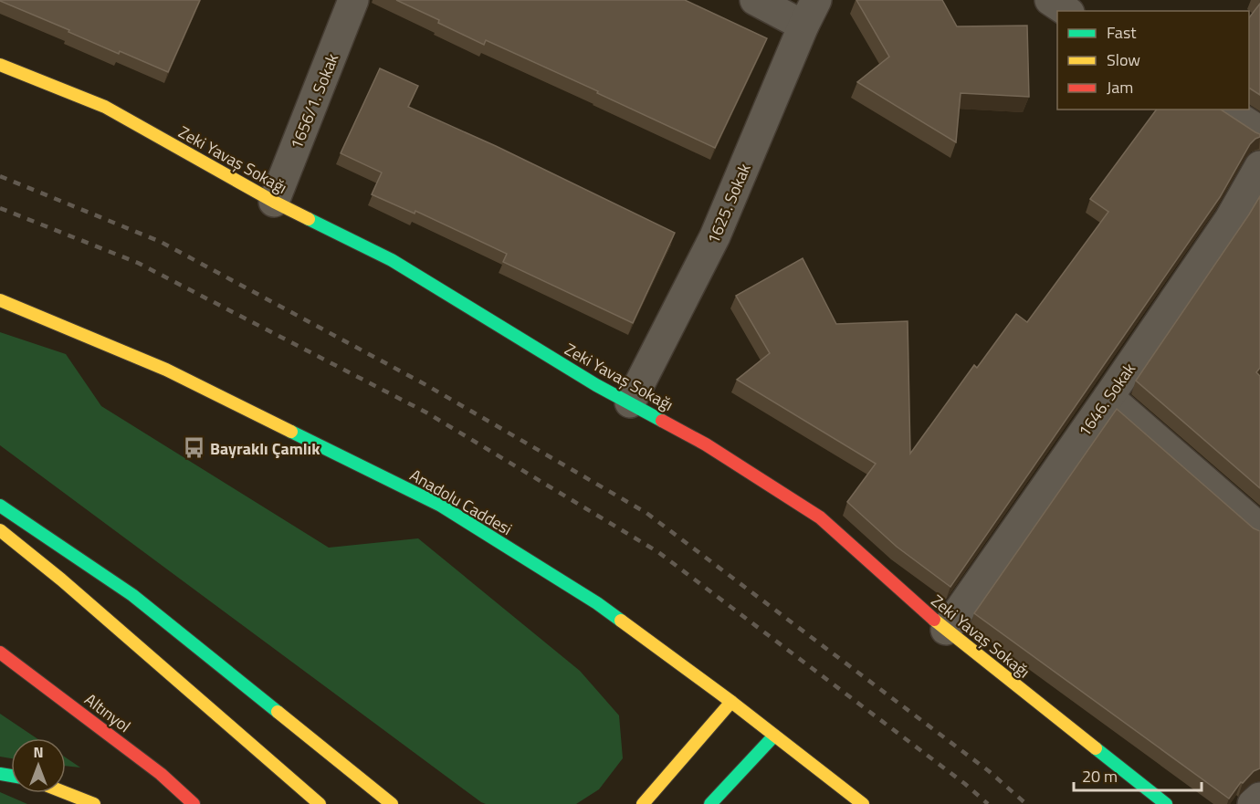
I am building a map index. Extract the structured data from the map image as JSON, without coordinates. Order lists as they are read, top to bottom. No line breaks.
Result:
{"streets":{"main road":["Zeki Yavaş Sokağı","Anadolu Caddesi","Altınyol"],"street":["1656/1. Sokak","1625. Sokak","1646. Sokak"]},"crossings":[["1656/1. Sokak","Zeki Yavaş Sokağı"],["Zeki Yavaş Sokağı","1625. Sokak"],["Zeki Yavaş Sokağı","1646. Sokak"]],"places":{"bus stop":["Bayraklı Çamlık"]},"legend":["Fast","Slow","Jam"],"scale_bar":"20 m","north":"top"}
